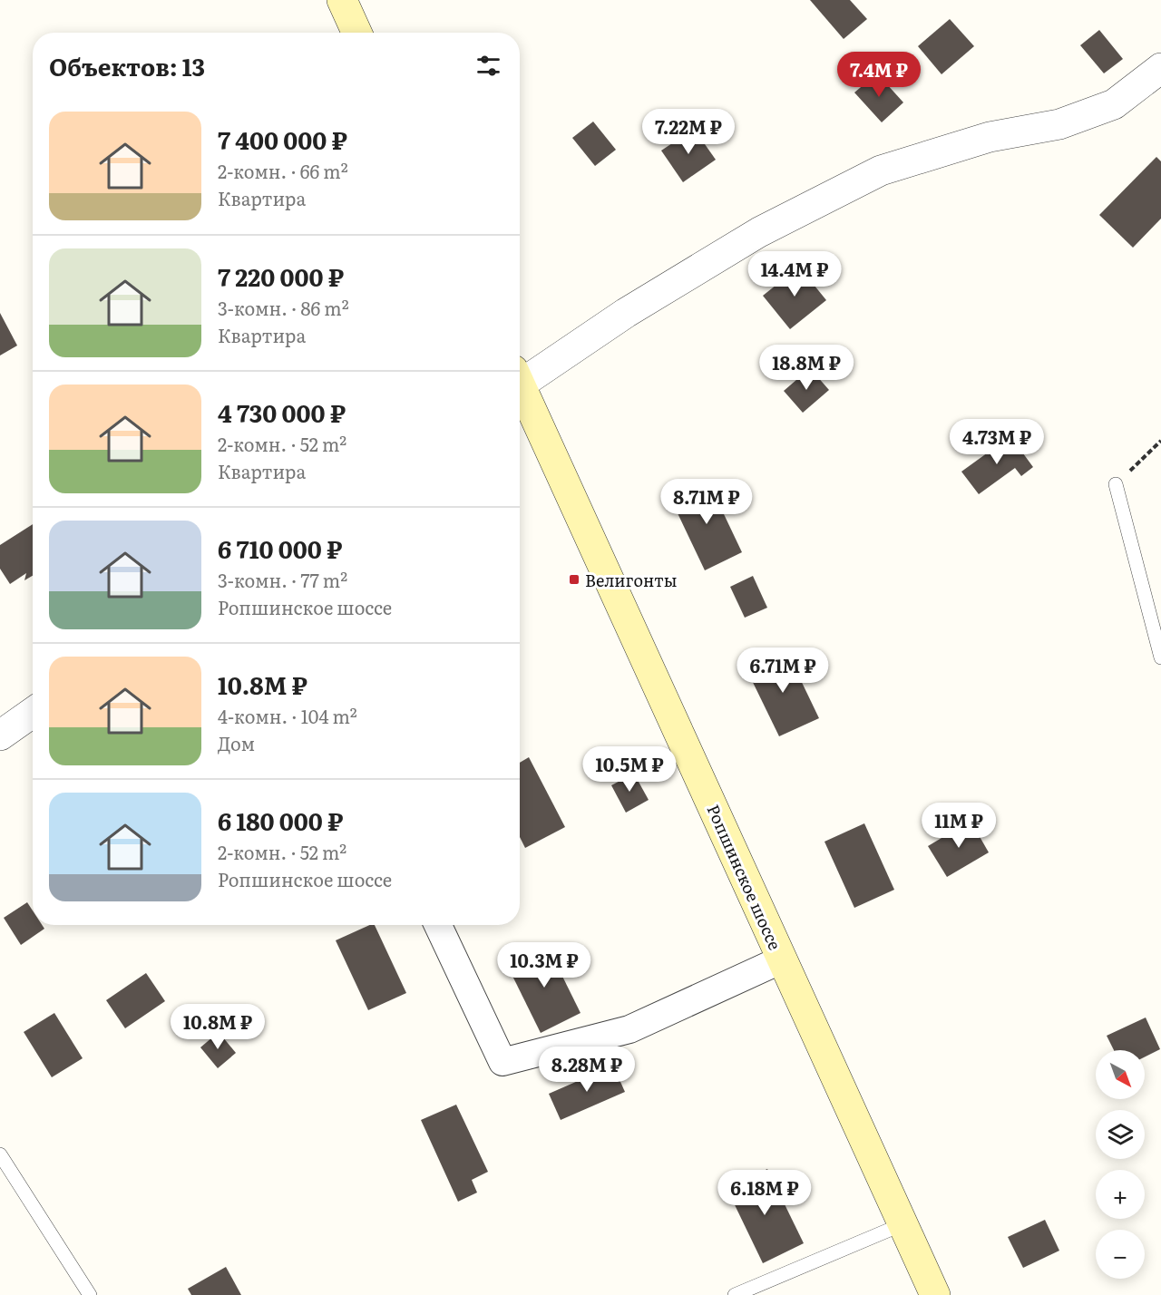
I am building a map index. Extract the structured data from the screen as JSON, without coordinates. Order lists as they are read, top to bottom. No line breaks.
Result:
{"streets":{"main road":["Ропшинское шоссе"]},"places":{"transit":["Велигонты"]},"north":"bottom right","page":{"heading":"Объектов: 13","price":["7.4M ₽","7.22M ₽","14.4M ₽","18.8M ₽","4.73M ₽","8.71M ₽","6.71M ₽","10.5M ₽","11M ₽","10.3M ₽","10.8M ₽","8.28M ₽","6.18M ₽"],"list":[{"name":"7 400 000 ₽","note":"2-комн. · 66 m² · Квартира"},{"name":"7 220 000 ₽","note":"3-комн. · 86 m² · Квартира"},{"name":"4 730 000 ₽","note":"2-комн. · 52 m² · Квартира"},{"name":"6 710 000 ₽","note":"3-комн. · 77 m² · Ропшинское шоссе"},{"name":"10.8M ₽","note":"4-комн. · 104 m² · Дом"},{"name":"6 180 000 ₽","note":"2-комн. · 52 m² · Ропшинское шоссе"}],"map_buttons":["+","−"]}}
